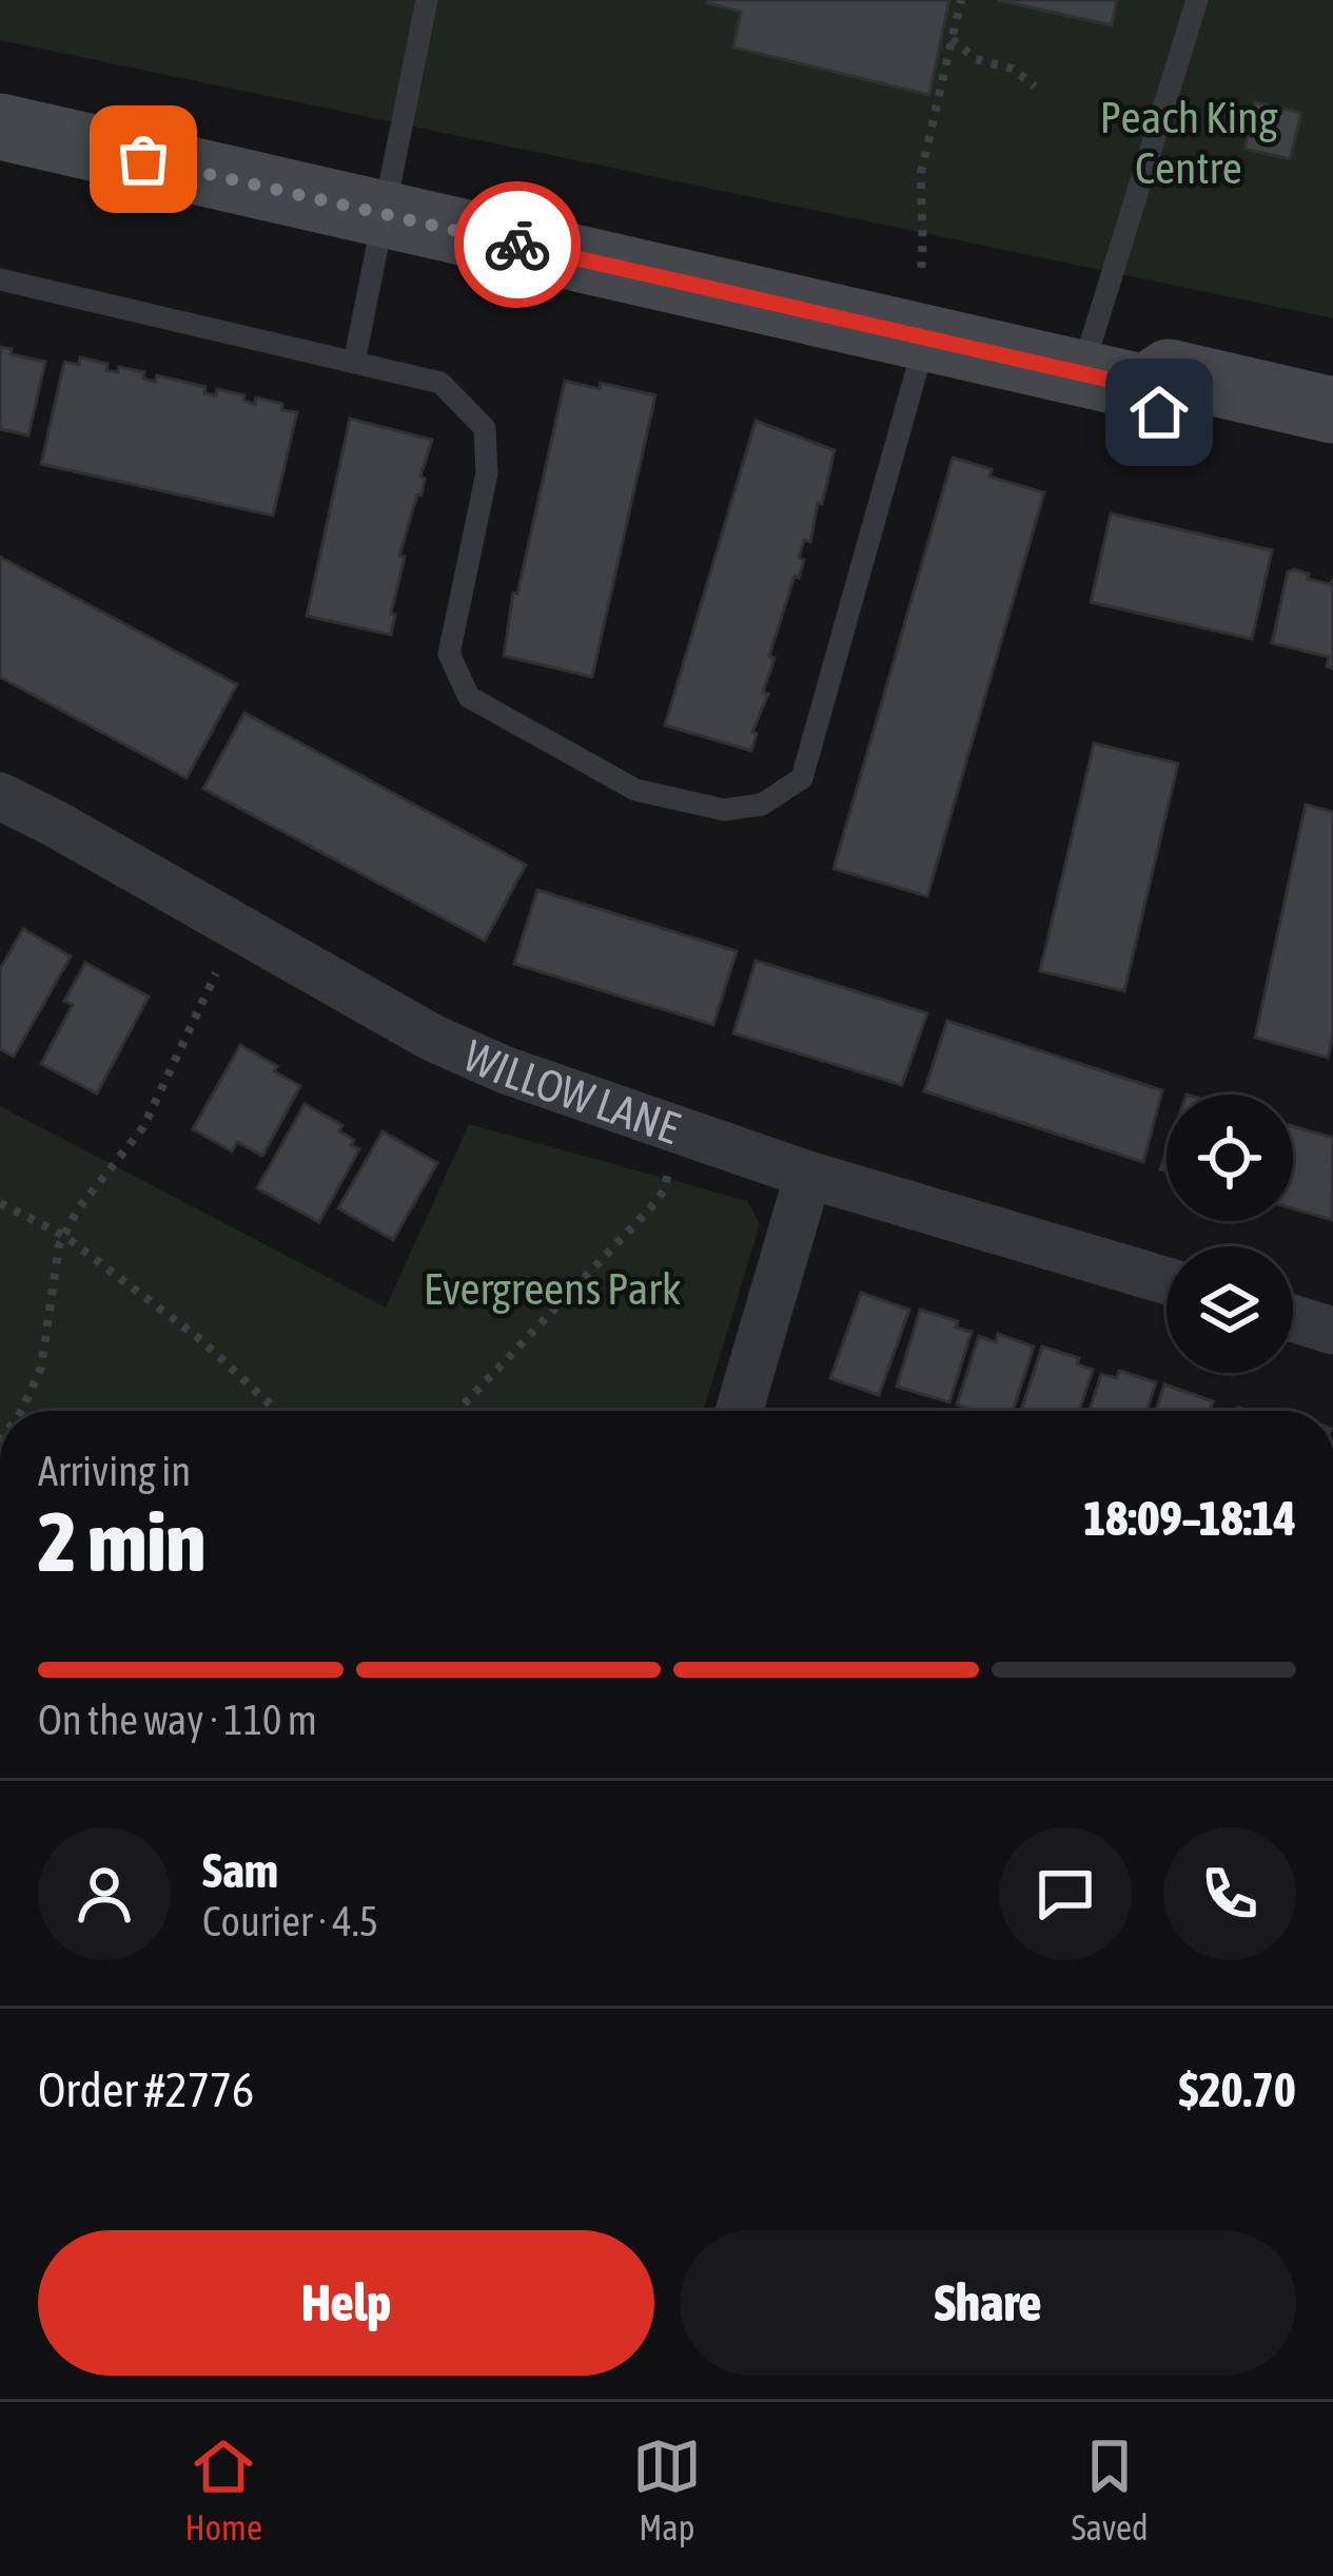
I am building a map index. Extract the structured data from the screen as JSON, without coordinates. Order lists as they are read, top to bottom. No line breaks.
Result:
{"streets":{"street":["WILLOW LANE"]},"parks":["Peach King Centre","Evergreens Park"],"page":{"heading":["2 min","Arriving in","18:09–18:14"],"panel":["Sam","Courier · 4.5","Order #2776","$20.70"],"bar":"On the way · 110 m","buttons":["Help","Share"],"tabs":["Home","Map","Saved"]}}
